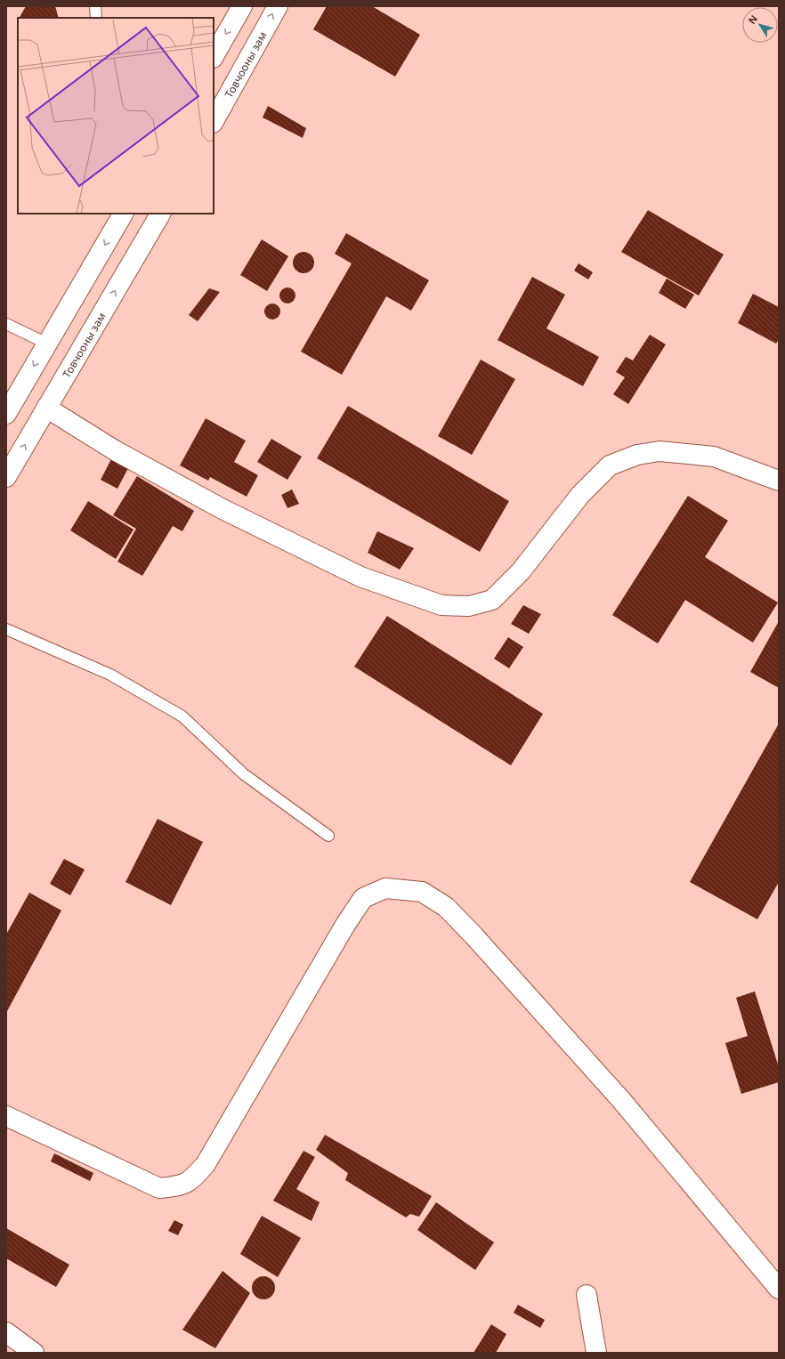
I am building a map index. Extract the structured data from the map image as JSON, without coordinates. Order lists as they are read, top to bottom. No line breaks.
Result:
{"streets":{"main road":["Товчооны зам"]},"north":"top left"}
